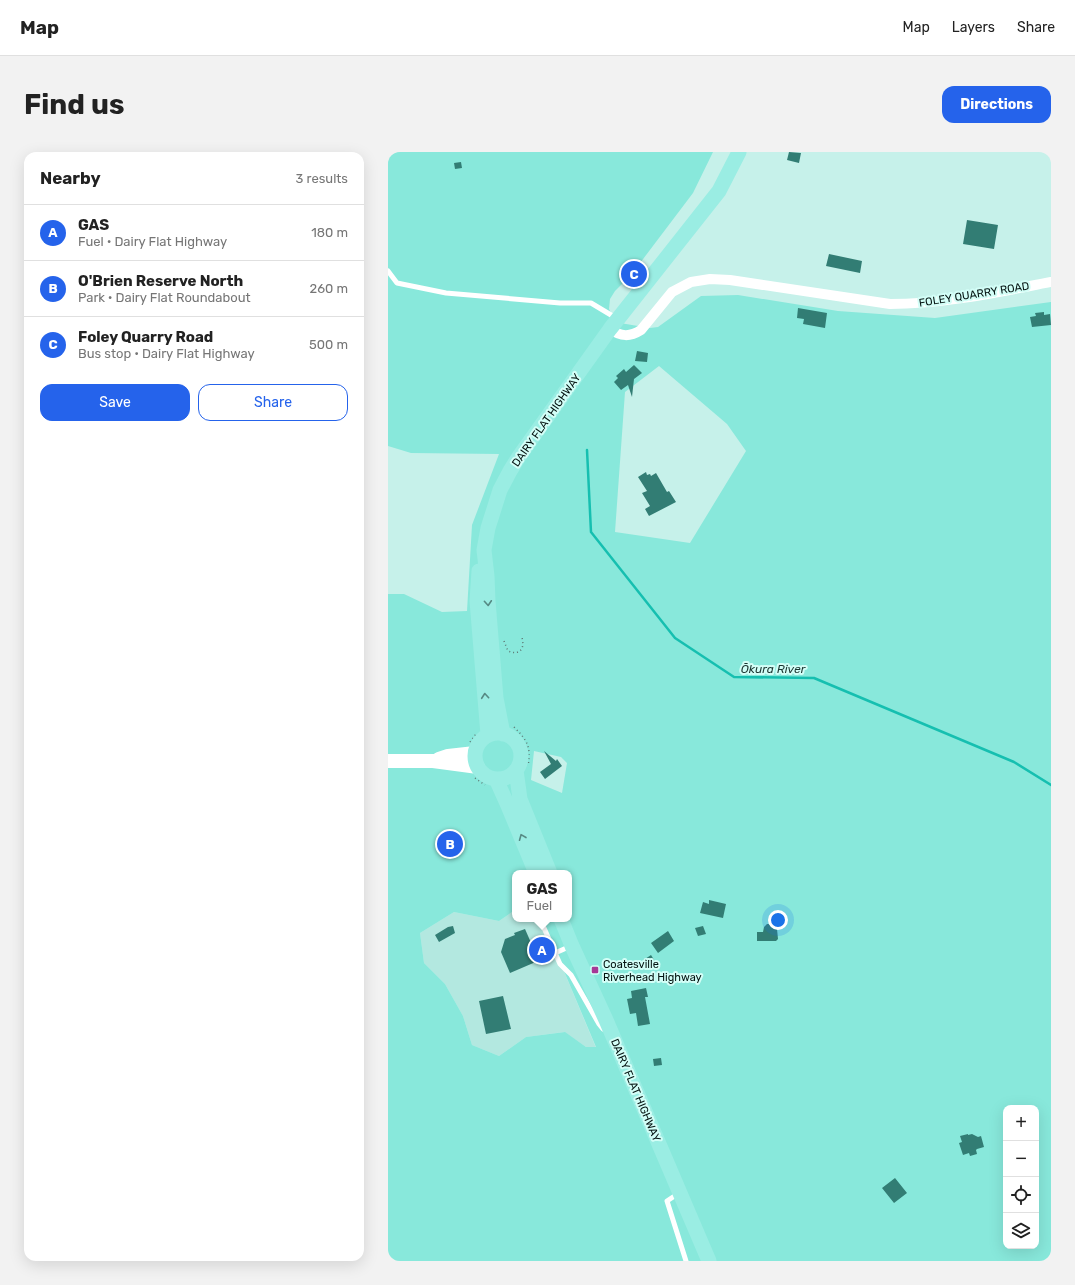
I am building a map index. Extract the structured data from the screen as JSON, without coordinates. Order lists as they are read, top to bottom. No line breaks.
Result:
{"streets":{"main road":["DAIRY FLAT HIGHWAY"],"street":["FOLEY QUARRY ROAD"]},"crossings":[["FOLEY QUARRY ROAD","DAIRY FLAT HIGHWAY"]],"water":["Ōkura River"],"places":{"transit":["Coatesville Riverhead Highway"]},"page":{"header":"Map","nav":["Map","Layers","Share"],"buttons":["Directions",["Save","Share"]],"title":"Find us","heading":["Nearby","3 results"],"list":[{"mark":"A","name":"GAS","note":"Fuel · Dairy Flat Highway","value":"180 m"},{"mark":"B","name":"O'Brien Reserve North","note":"Park · Dairy Flat Roundabout","value":"260 m"},{"mark":"C","name":"Foley Quarry Road","note":"Bus stop · Dairy Flat Highway","value":"500 m"}],"pins":["C","B","A"],"popup":["GAS","Fuel"],"map_buttons":["+","−"]}}
